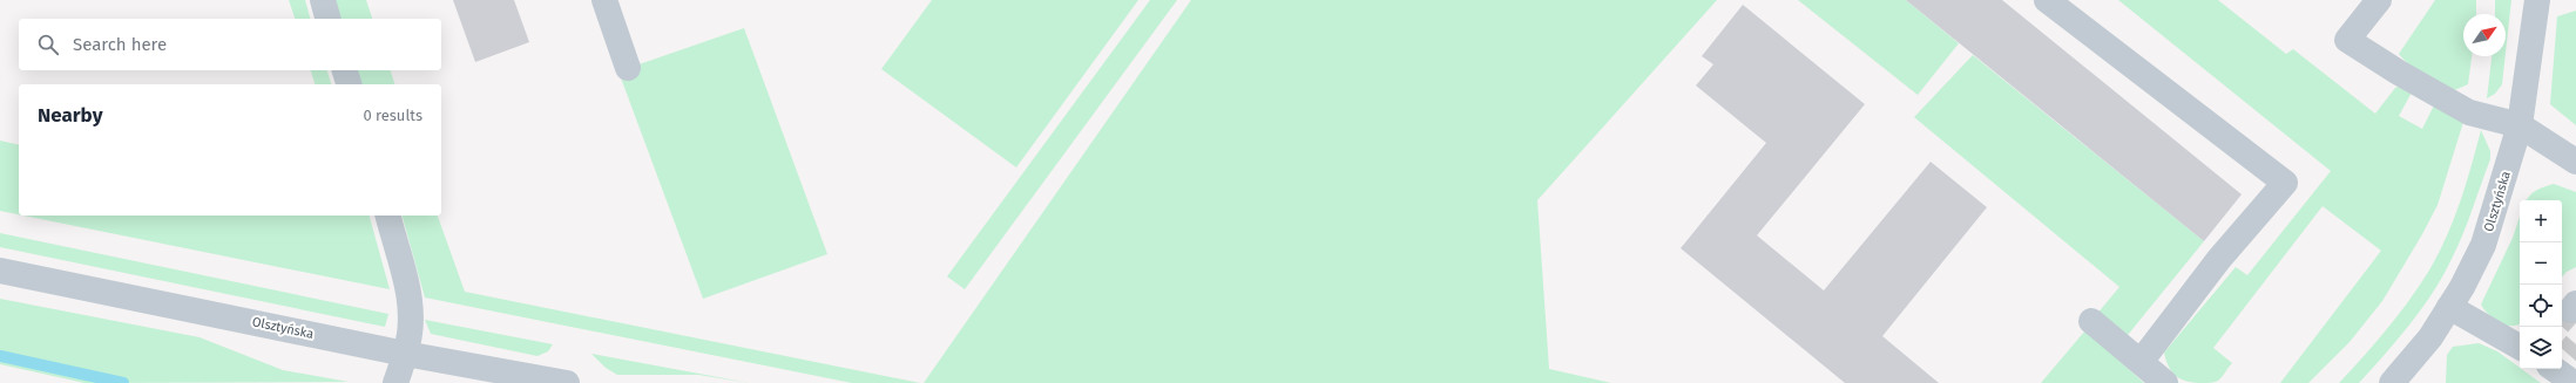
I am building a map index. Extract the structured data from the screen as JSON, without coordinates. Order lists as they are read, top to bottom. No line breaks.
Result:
{"streets":{"street":["Olsztyńska"]},"north":"top right","page":{"search":"Search here","heading":["Nearby","0 results"],"map_buttons":["+","−"]}}
